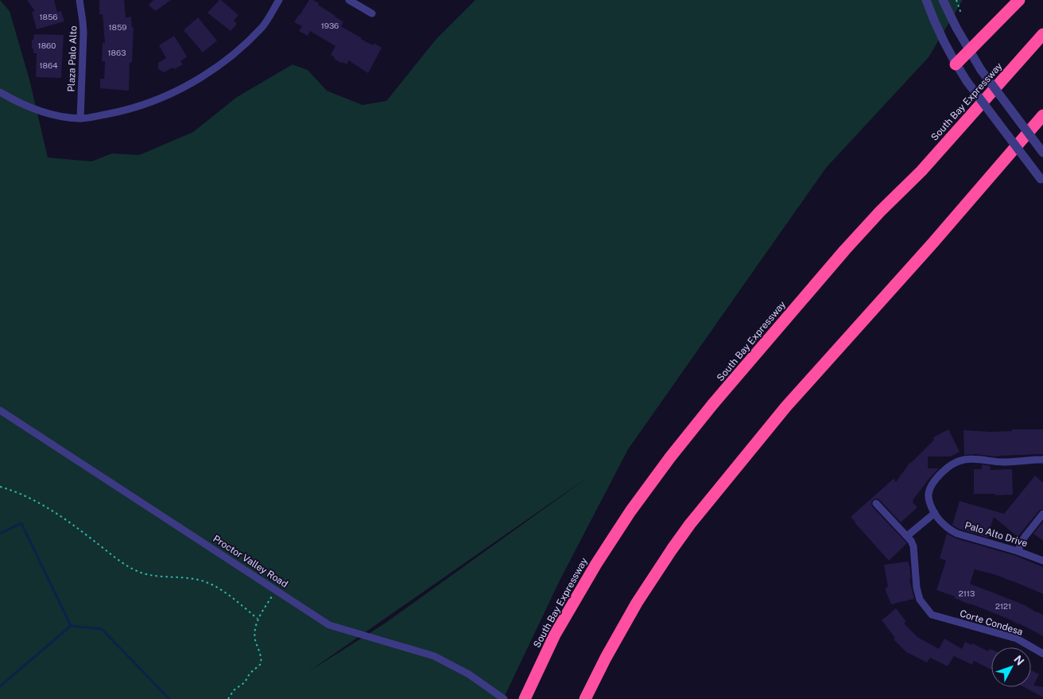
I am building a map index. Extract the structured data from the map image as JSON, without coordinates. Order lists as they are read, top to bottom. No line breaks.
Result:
{"streets":{"highway":["South Bay Expressway"],"street":["Plaza Palo Alto","Palo Alto Drive","Proctor Valley Road","Corte Condesa"]},"house_numbers":["1856","1936","1859","1860","1863","1864","2113","2121"],"north":"top right"}
